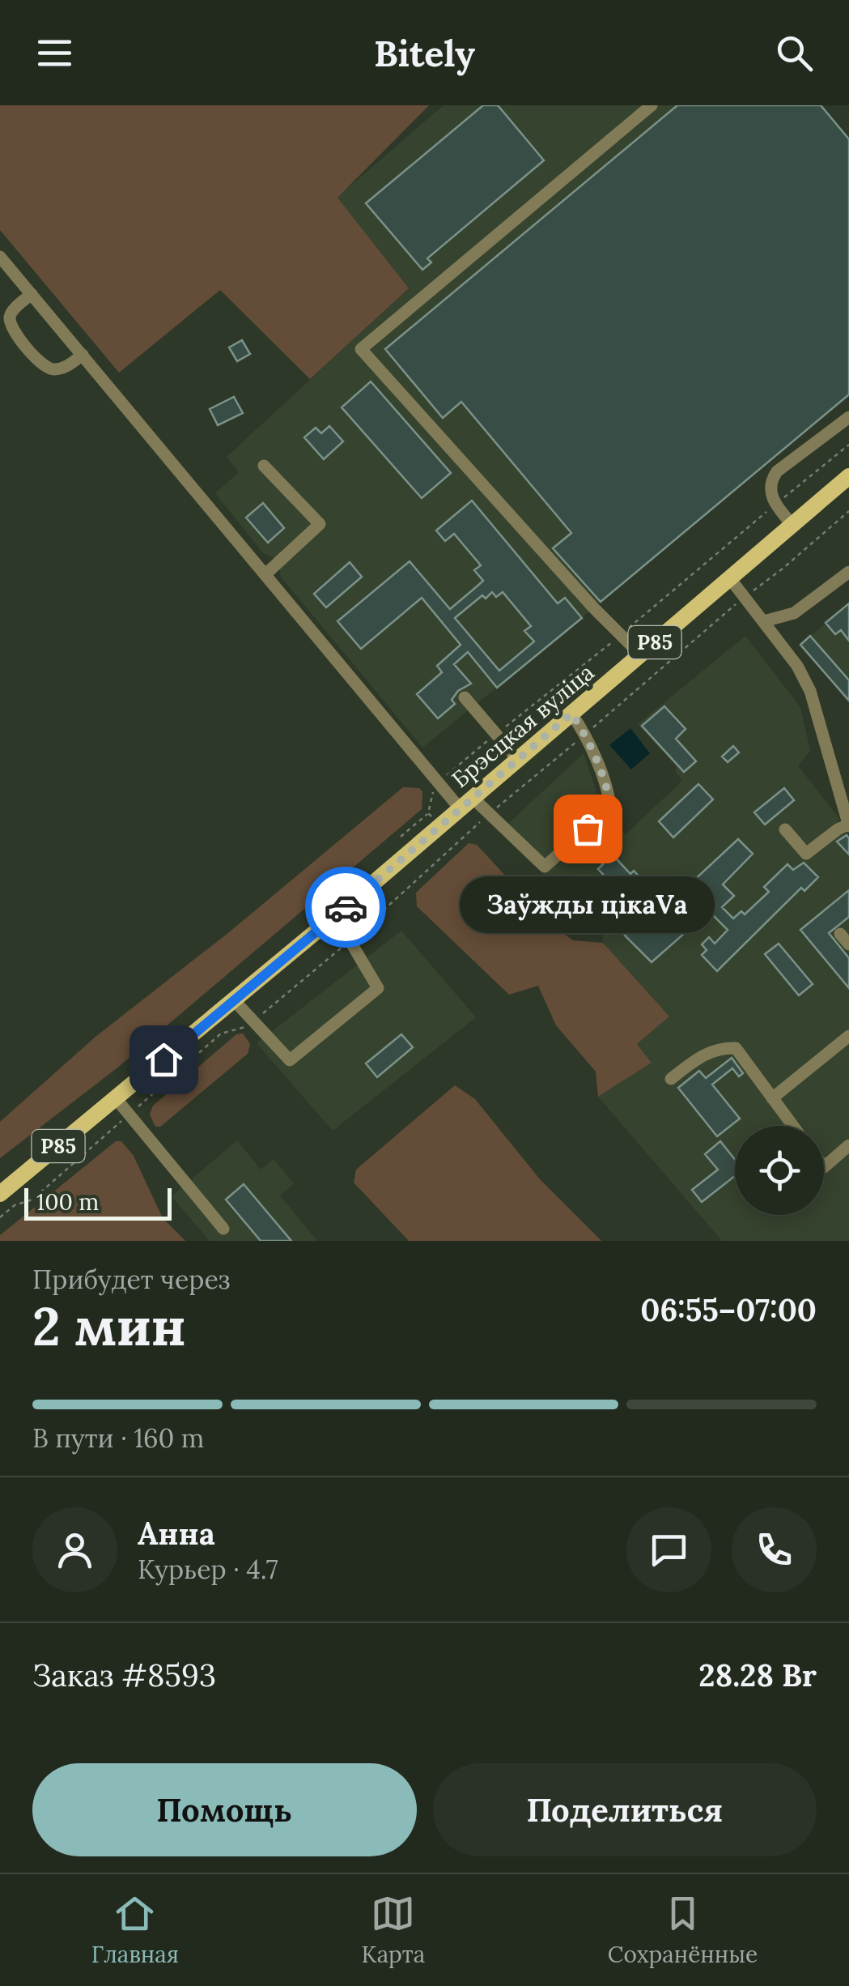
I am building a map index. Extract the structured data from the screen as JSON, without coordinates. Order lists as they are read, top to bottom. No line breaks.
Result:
{"streets":{"main road":["Р85","Брэсцкая вуліца"]},"places":["Заўжды цікаVа"],"scale_bar":"100 m","page":{"header":"Bitely","bubble":"Заўжды цікаVа","scale":"100 m","heading":["2 мин","Прибудет через","06:55–07:00"],"panel":["Анна","Курьер · 4.7","Заказ #8593","28.28 Br"],"bar":"В пути · 160 m","buttons":["Помощь","Поделиться"],"tabs":["Главная","Карта","Сохранённые"]}}
